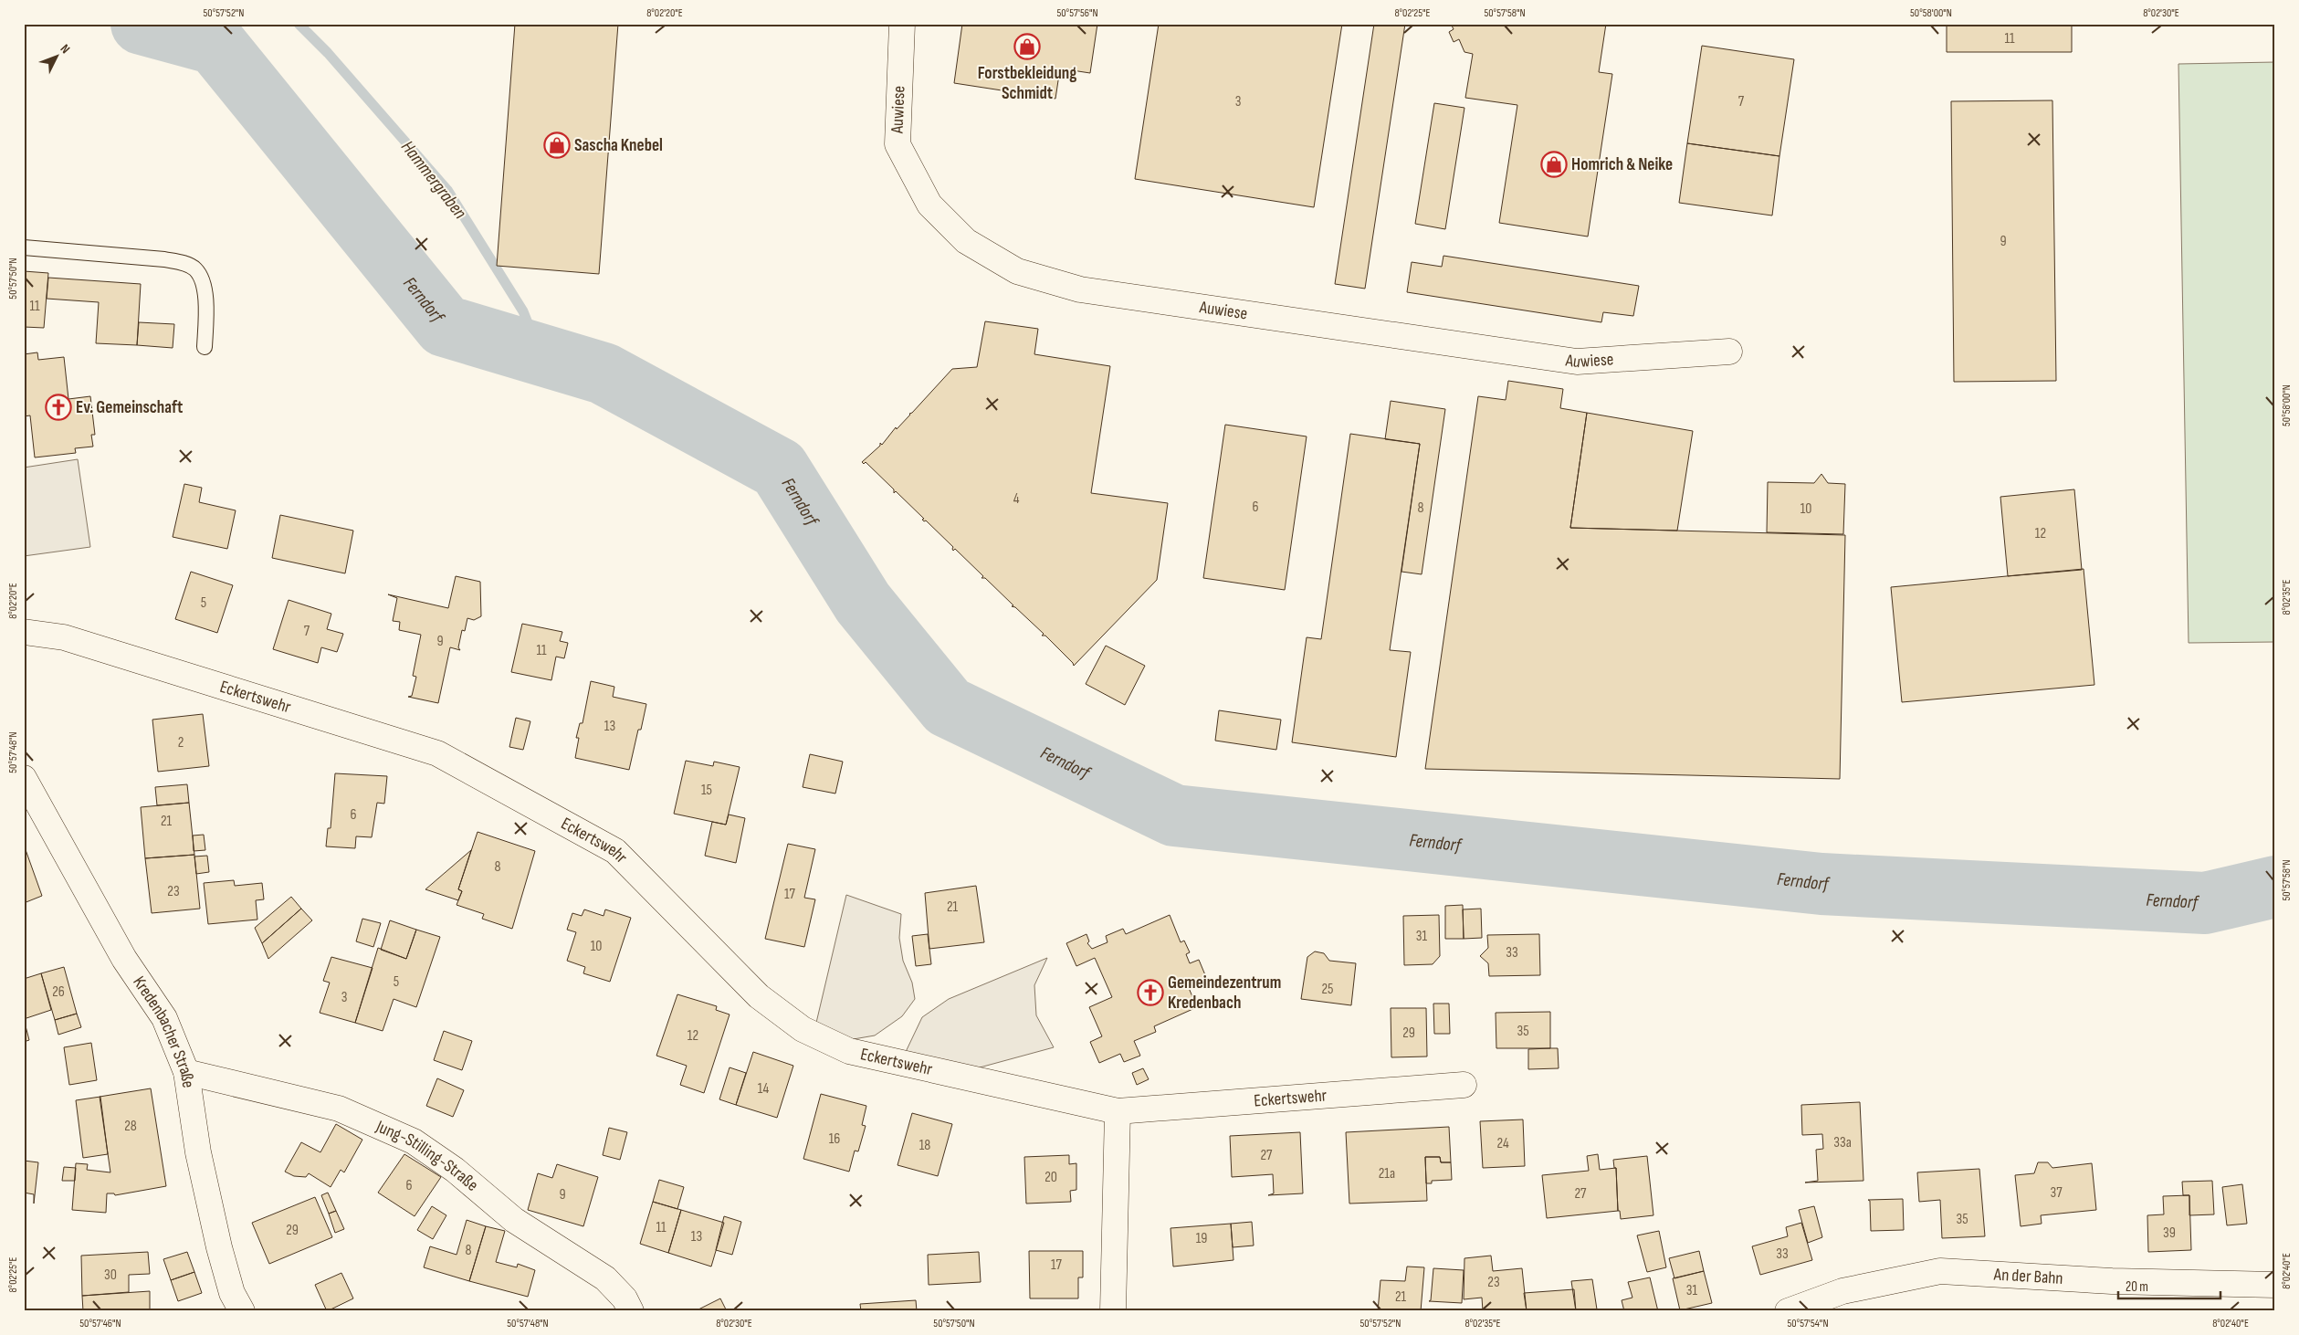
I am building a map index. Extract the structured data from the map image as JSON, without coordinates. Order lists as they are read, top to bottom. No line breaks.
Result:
{"streets":{"street":["Auwiese","Eckertswehr","Kredenbacher Straße","Jung-Stilling-Straße","An der Bahn"]},"crossings":[["Kredenbacher Straße","Jung-Stilling-Straße"]],"water":["Hammergraben","Ferndorf"],"places":{"shop":["Forstbekleidung Schmidt","Sascha Knebel","Homrich & Neike"],"church":["Ev. Gemeinschaft","Gemeindezentrum Kredenbach"]},"house_numbers":["11","3","7","9","11","4","6","8","10","12","5","7","9","11","13","2","15","6","21","8","23","17","21","31","10","33","5","25","26","3","35","29","12","14","28","16","33a","24","18","27","21a","20","6","37","27","9","35","11","29","39","13","19","8","33","17","30","23","31","21"],"scale_bar":"20 m","north":"top right","coordinates":["50°57'52\"N","8°02'20\"E","50°57'56\"N","8°02'25\"E","50°57'58\"N","50°58'00\"N","8°02'30\"E","50°57'50\"N","8°02'35\"E","50°57'48\"N","8°02'40\"E","50°57'46\"N","50°57'54\"N"]}
